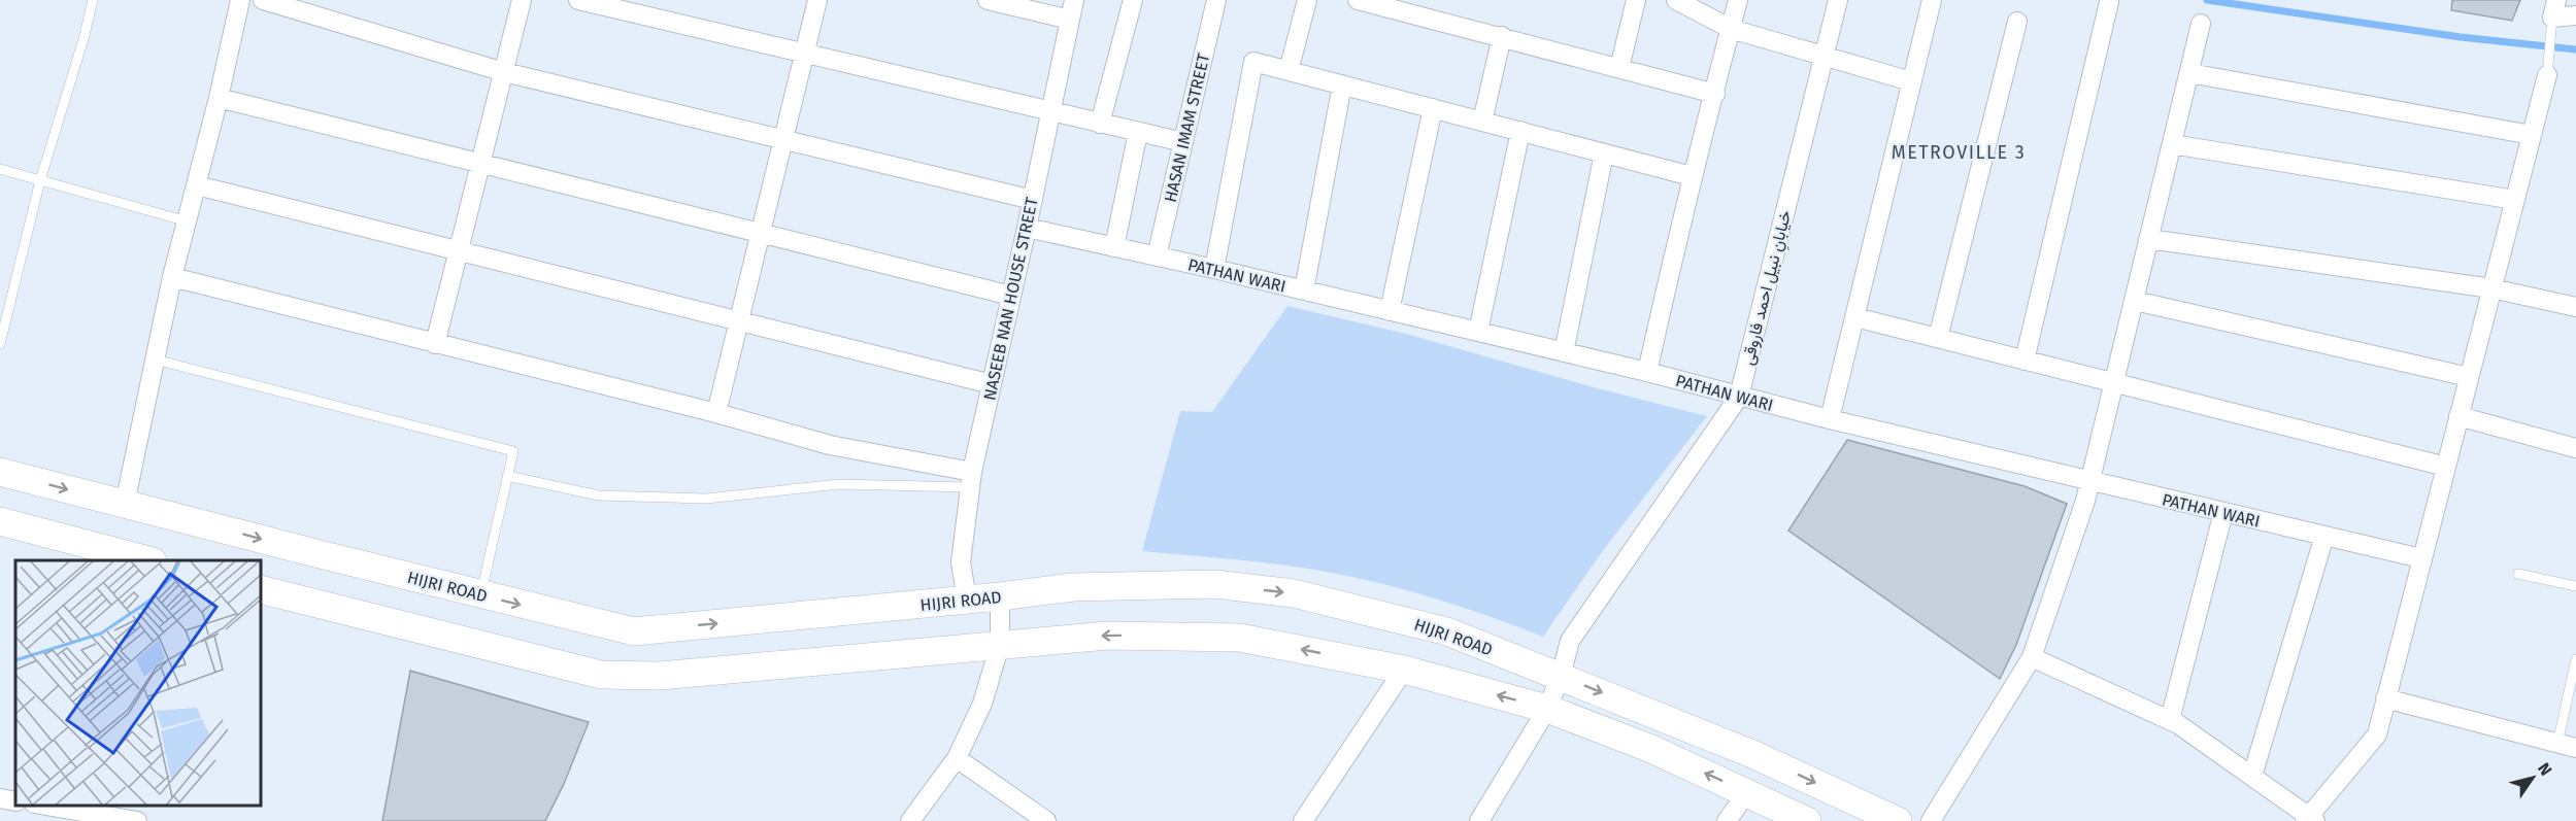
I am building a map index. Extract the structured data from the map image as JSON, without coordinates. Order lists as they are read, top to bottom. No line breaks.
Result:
{"streets":{"main road":["HIJRI ROAD"],"street":["HASAN IMAM STREET","PATHAN WARI","خیابانِ نبیل احمد فاروقی","NASEEB NAN HOUSE STREET"]},"crossings":[["HASAN IMAM STREET","PATHAN WARI"],["PATHAN WARI","خیابانِ نبیل احمد فاروقی"],["PATHAN WARI","NASEEB NAN HOUSE STREET"],["خیابانِ نبیل احمد فاروقی","HIJRI ROAD"],["NASEEB NAN HOUSE STREET","HIJRI ROAD"]],"districts":["METROVILLE 3"],"north":"top right"}
